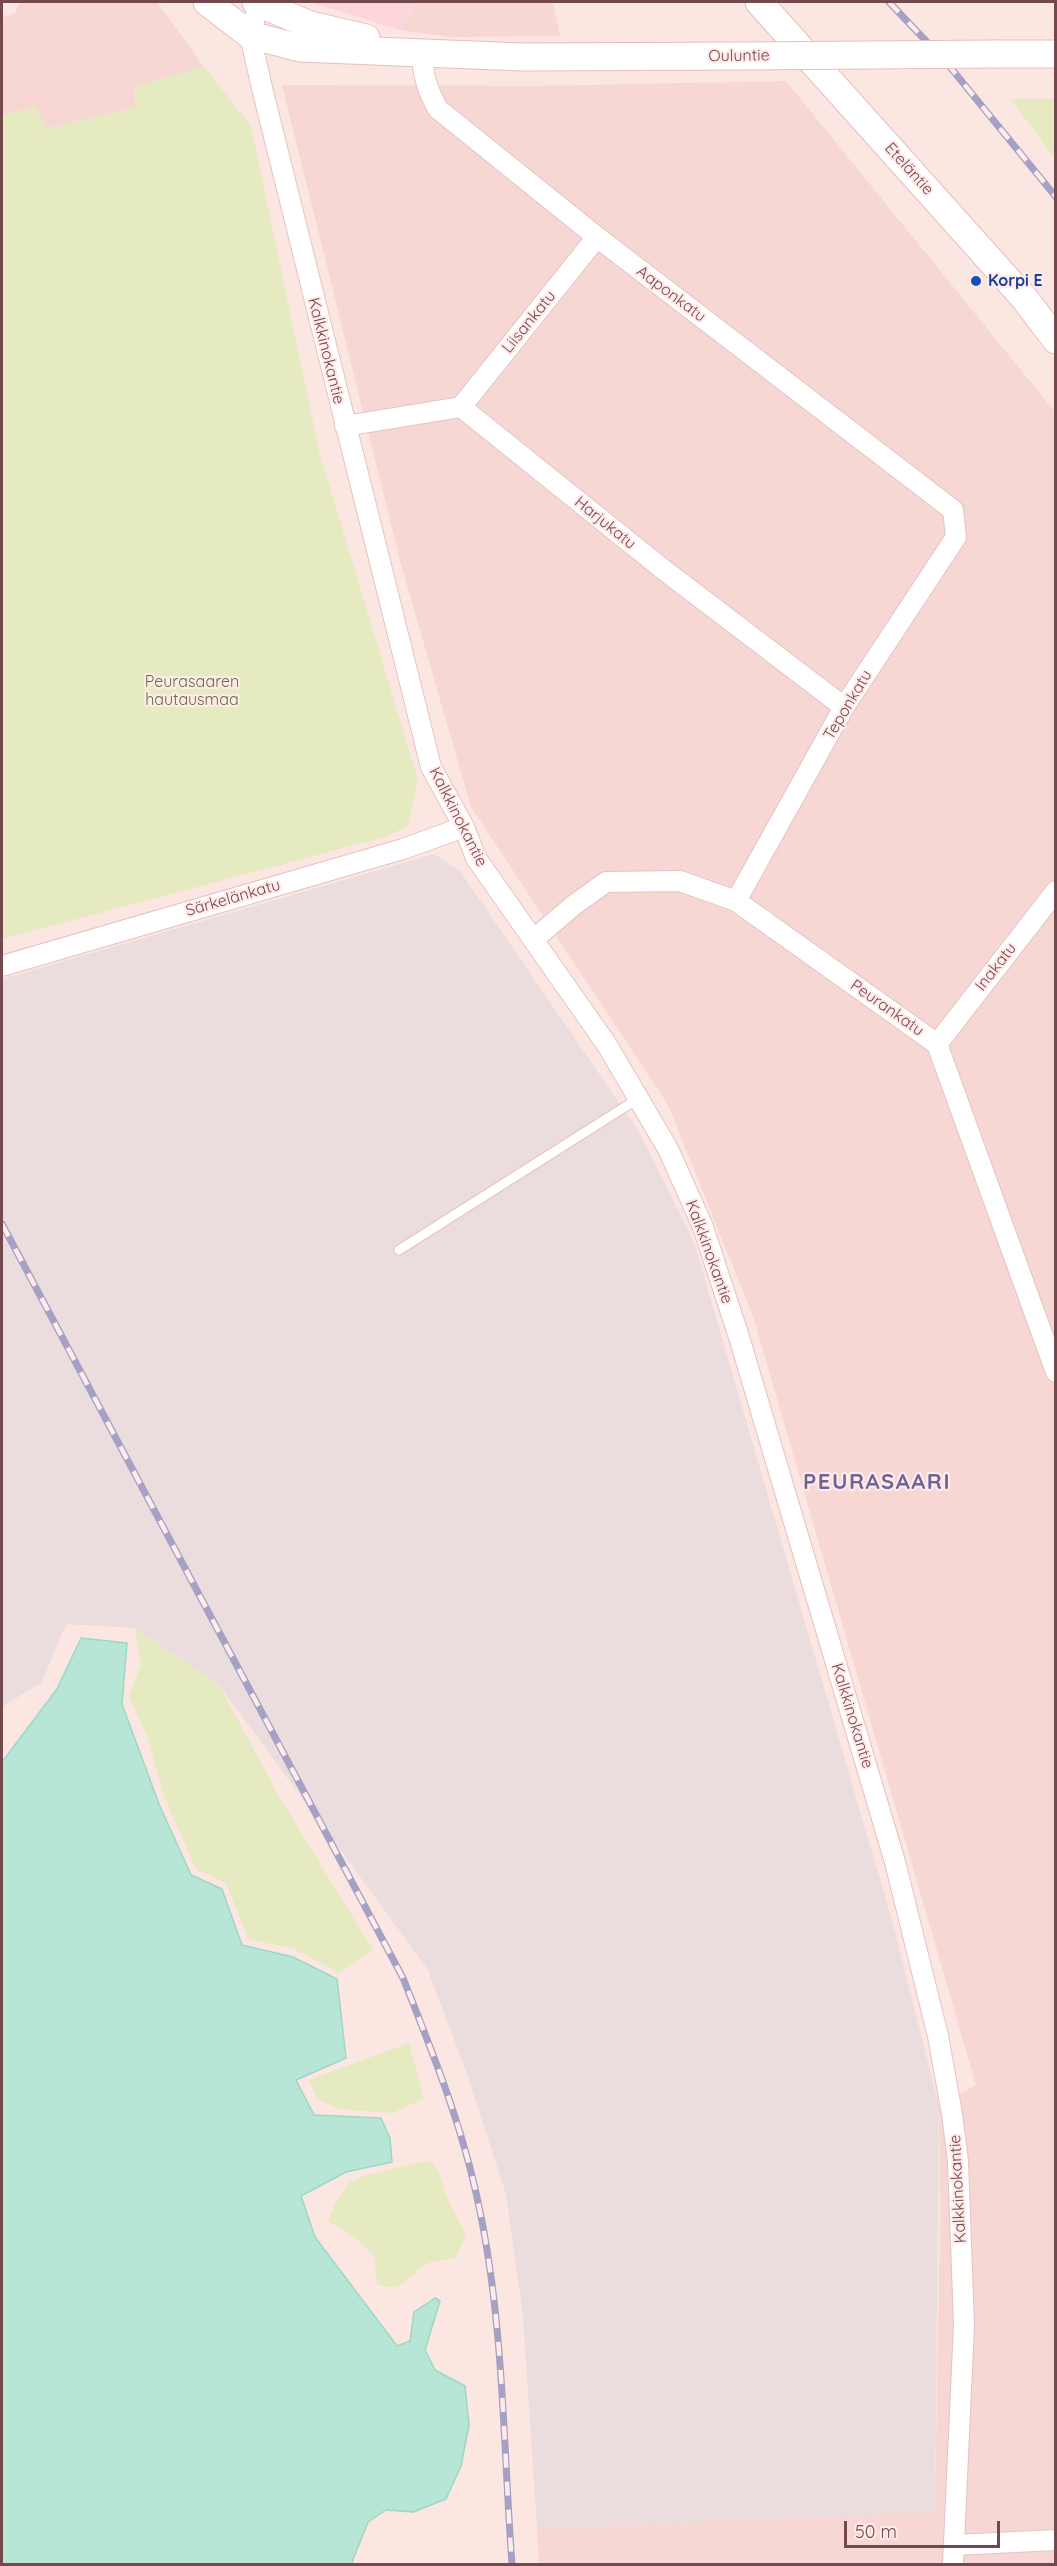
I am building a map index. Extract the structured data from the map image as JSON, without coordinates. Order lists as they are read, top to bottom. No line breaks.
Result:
{"streets":{"main road":["Ouluntie","Eteläntie"],"street":["Aaponkatu","Liisankatu","Kalkkinokantie","Harjukatu","Teponkatu","Särkelänkatu","Inakatu","Peurankatu"]},"crossings":[["Ouluntie","Aaponkatu"],["Ouluntie","Kalkkinokantie"],["Aaponkatu","Liisankatu"],["Aaponkatu","Teponkatu"],["Liisankatu","Harjukatu"],["Kalkkinokantie","Särkelänkatu"],["Kalkkinokantie","Peurankatu"],["Harjukatu","Teponkatu"],["Teponkatu","Peurankatu"],["Inakatu","Peurankatu"]],"districts":["PEURASAARI"],"parks":["Peurasaaren hautausmaa"],"places":["Korpi E"],"scale_bar":"50 m"}
